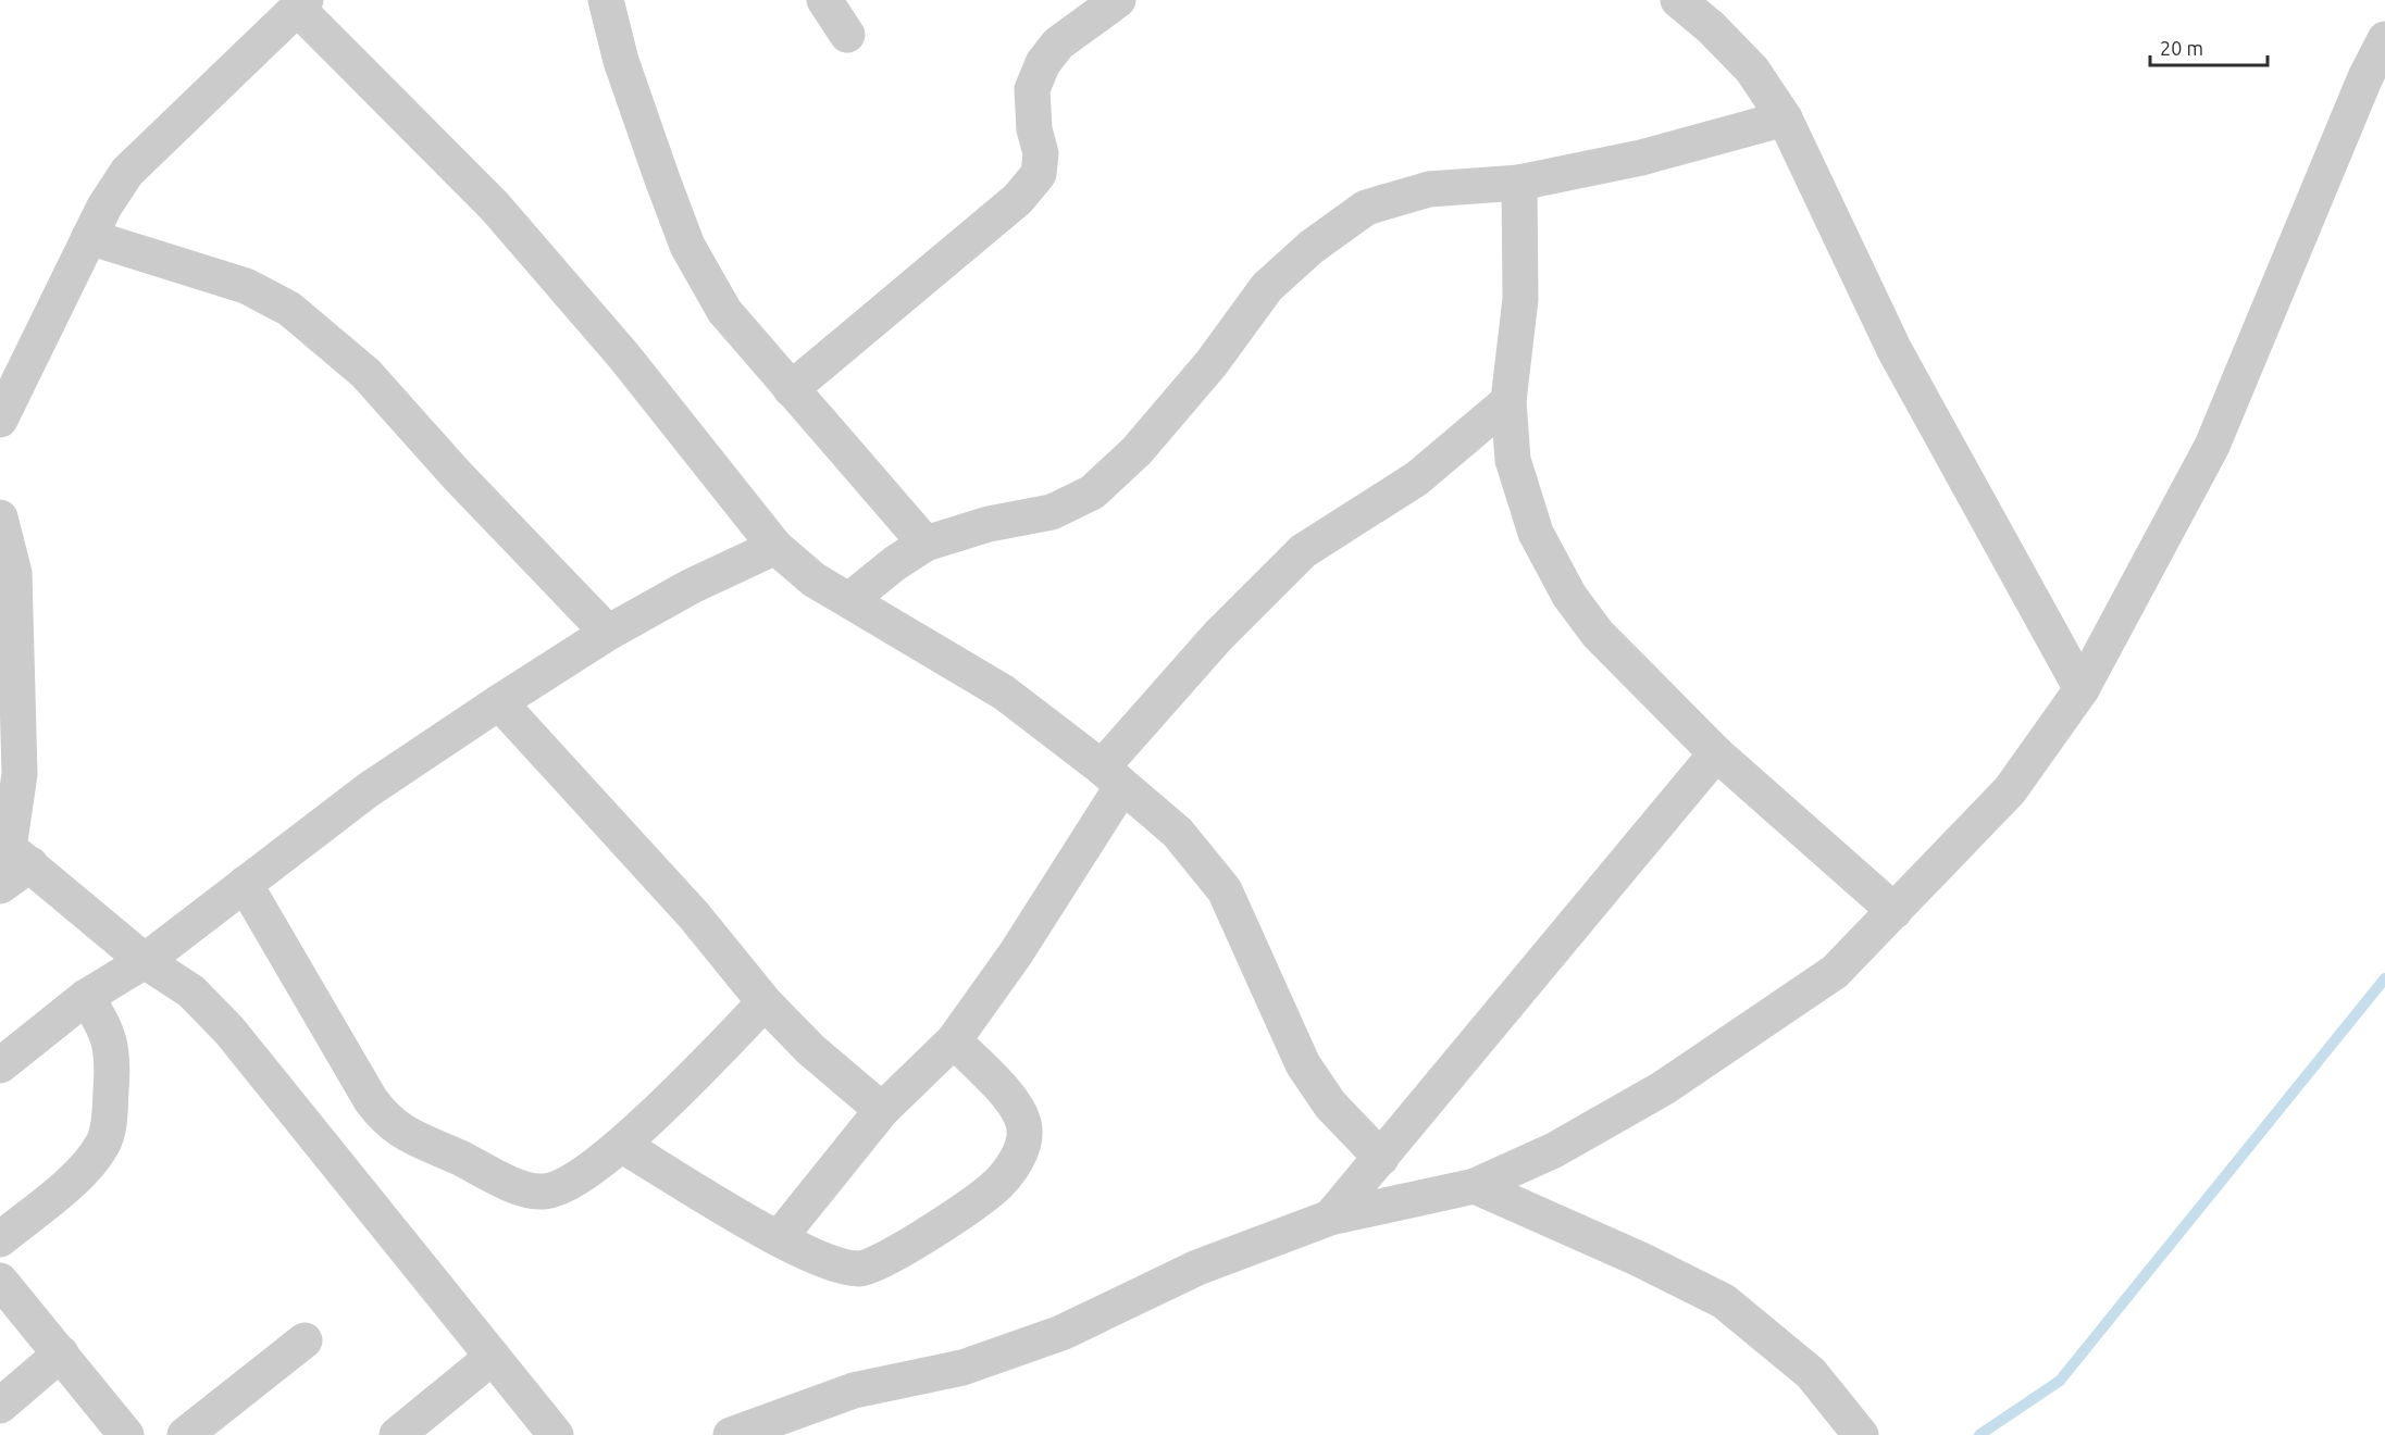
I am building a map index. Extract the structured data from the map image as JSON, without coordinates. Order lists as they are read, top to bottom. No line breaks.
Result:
{"scale_bar":"20 m"}
